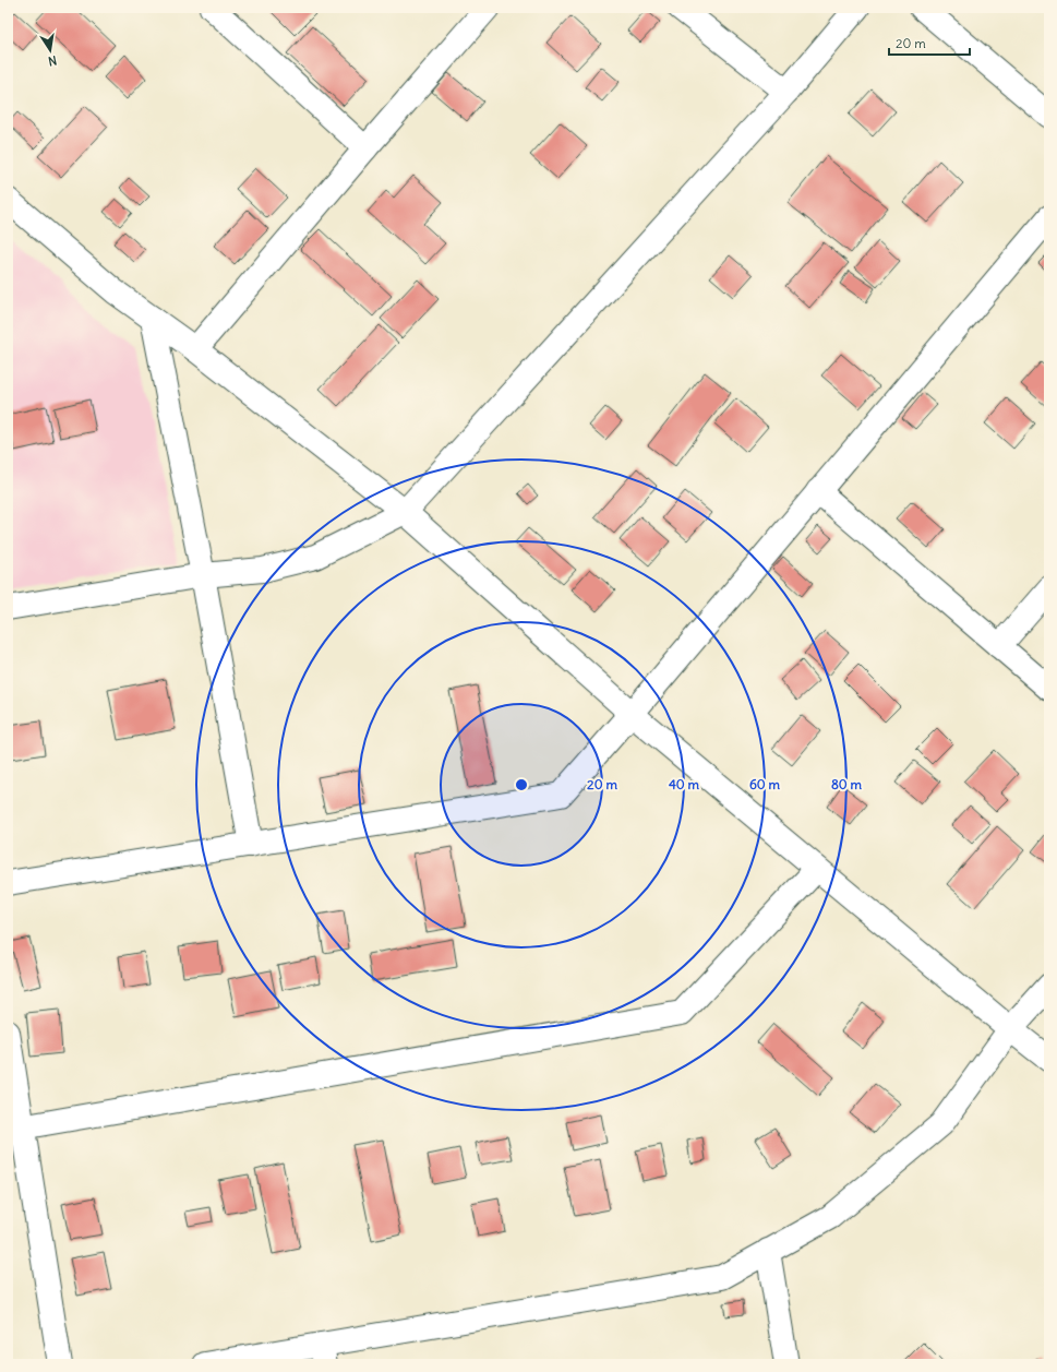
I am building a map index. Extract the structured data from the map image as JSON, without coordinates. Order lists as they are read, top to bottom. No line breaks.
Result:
{"scale_bar":"20 m","north":"bottom","rings":["20 m","40 m","60 m","80 m"]}
